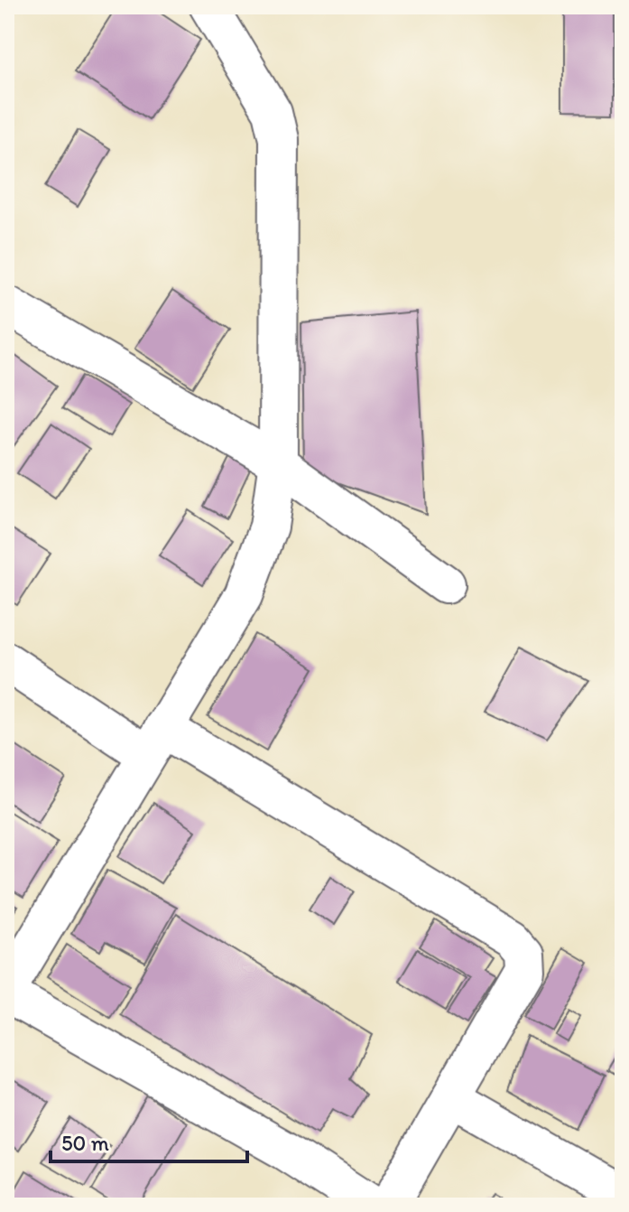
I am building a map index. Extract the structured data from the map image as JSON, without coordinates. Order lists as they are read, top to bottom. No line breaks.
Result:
{"scale_bar":"50 m"}
